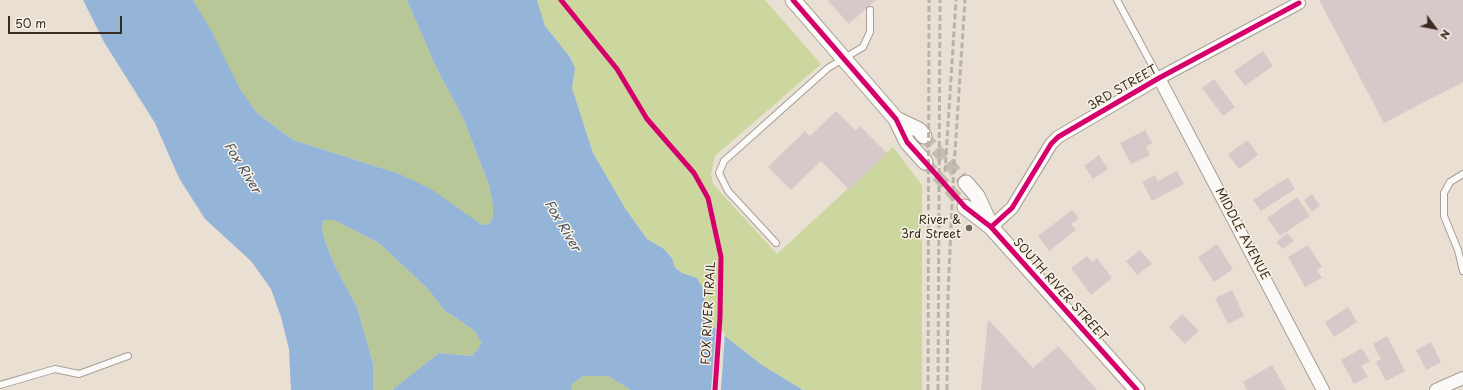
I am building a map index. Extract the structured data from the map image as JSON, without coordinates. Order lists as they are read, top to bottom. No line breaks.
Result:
{"streets":{"street":["3RD STREET","MIDDLE AVENUE","SOUTH RIVER STREET"],"cycle path":["FOX RIVER TRAIL"]},"crossings":[["3RD STREET","MIDDLE AVENUE"],["3RD STREET","SOUTH RIVER STREET"]],"water":["Fox River"],"places":["River & 3rd Street"],"scale_bar":"50 m","north":"bottom right"}
